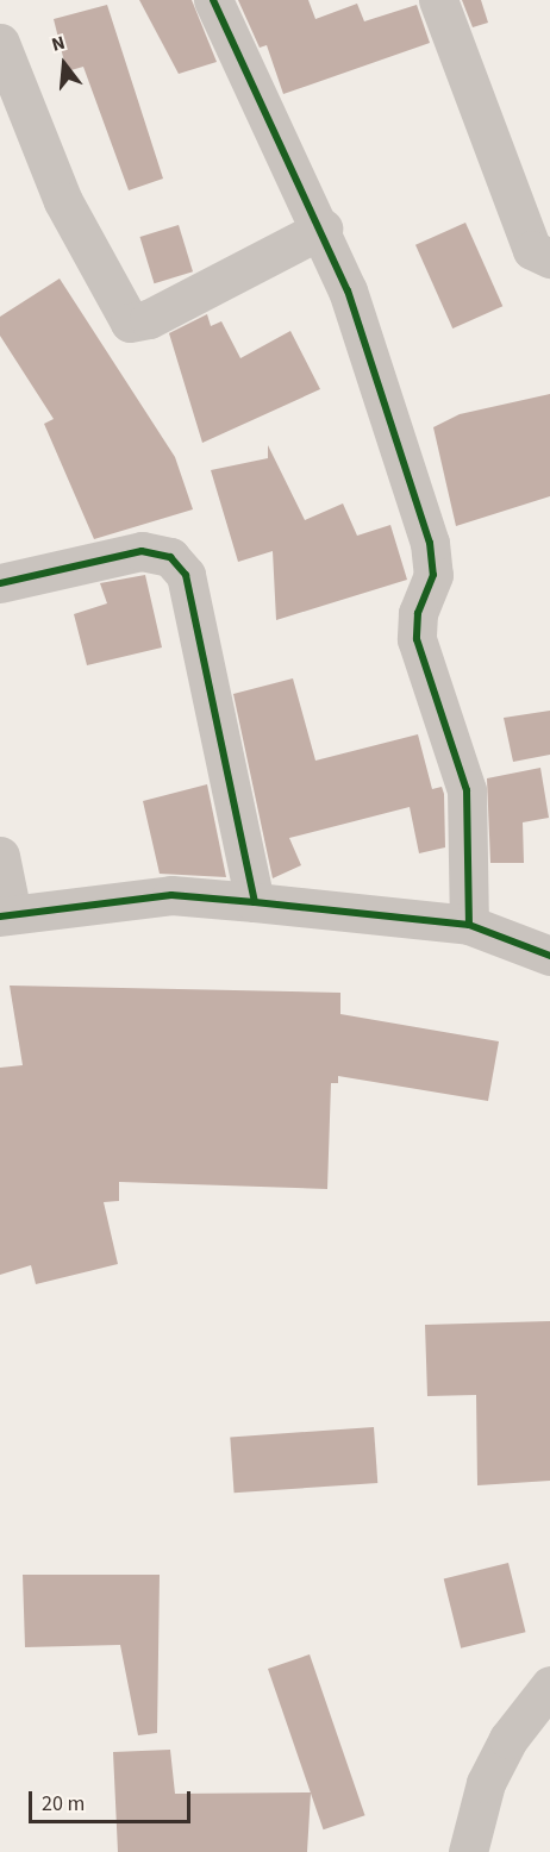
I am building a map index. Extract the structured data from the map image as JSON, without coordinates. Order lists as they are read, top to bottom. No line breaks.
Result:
{"scale_bar":"20 m","north":"top"}
